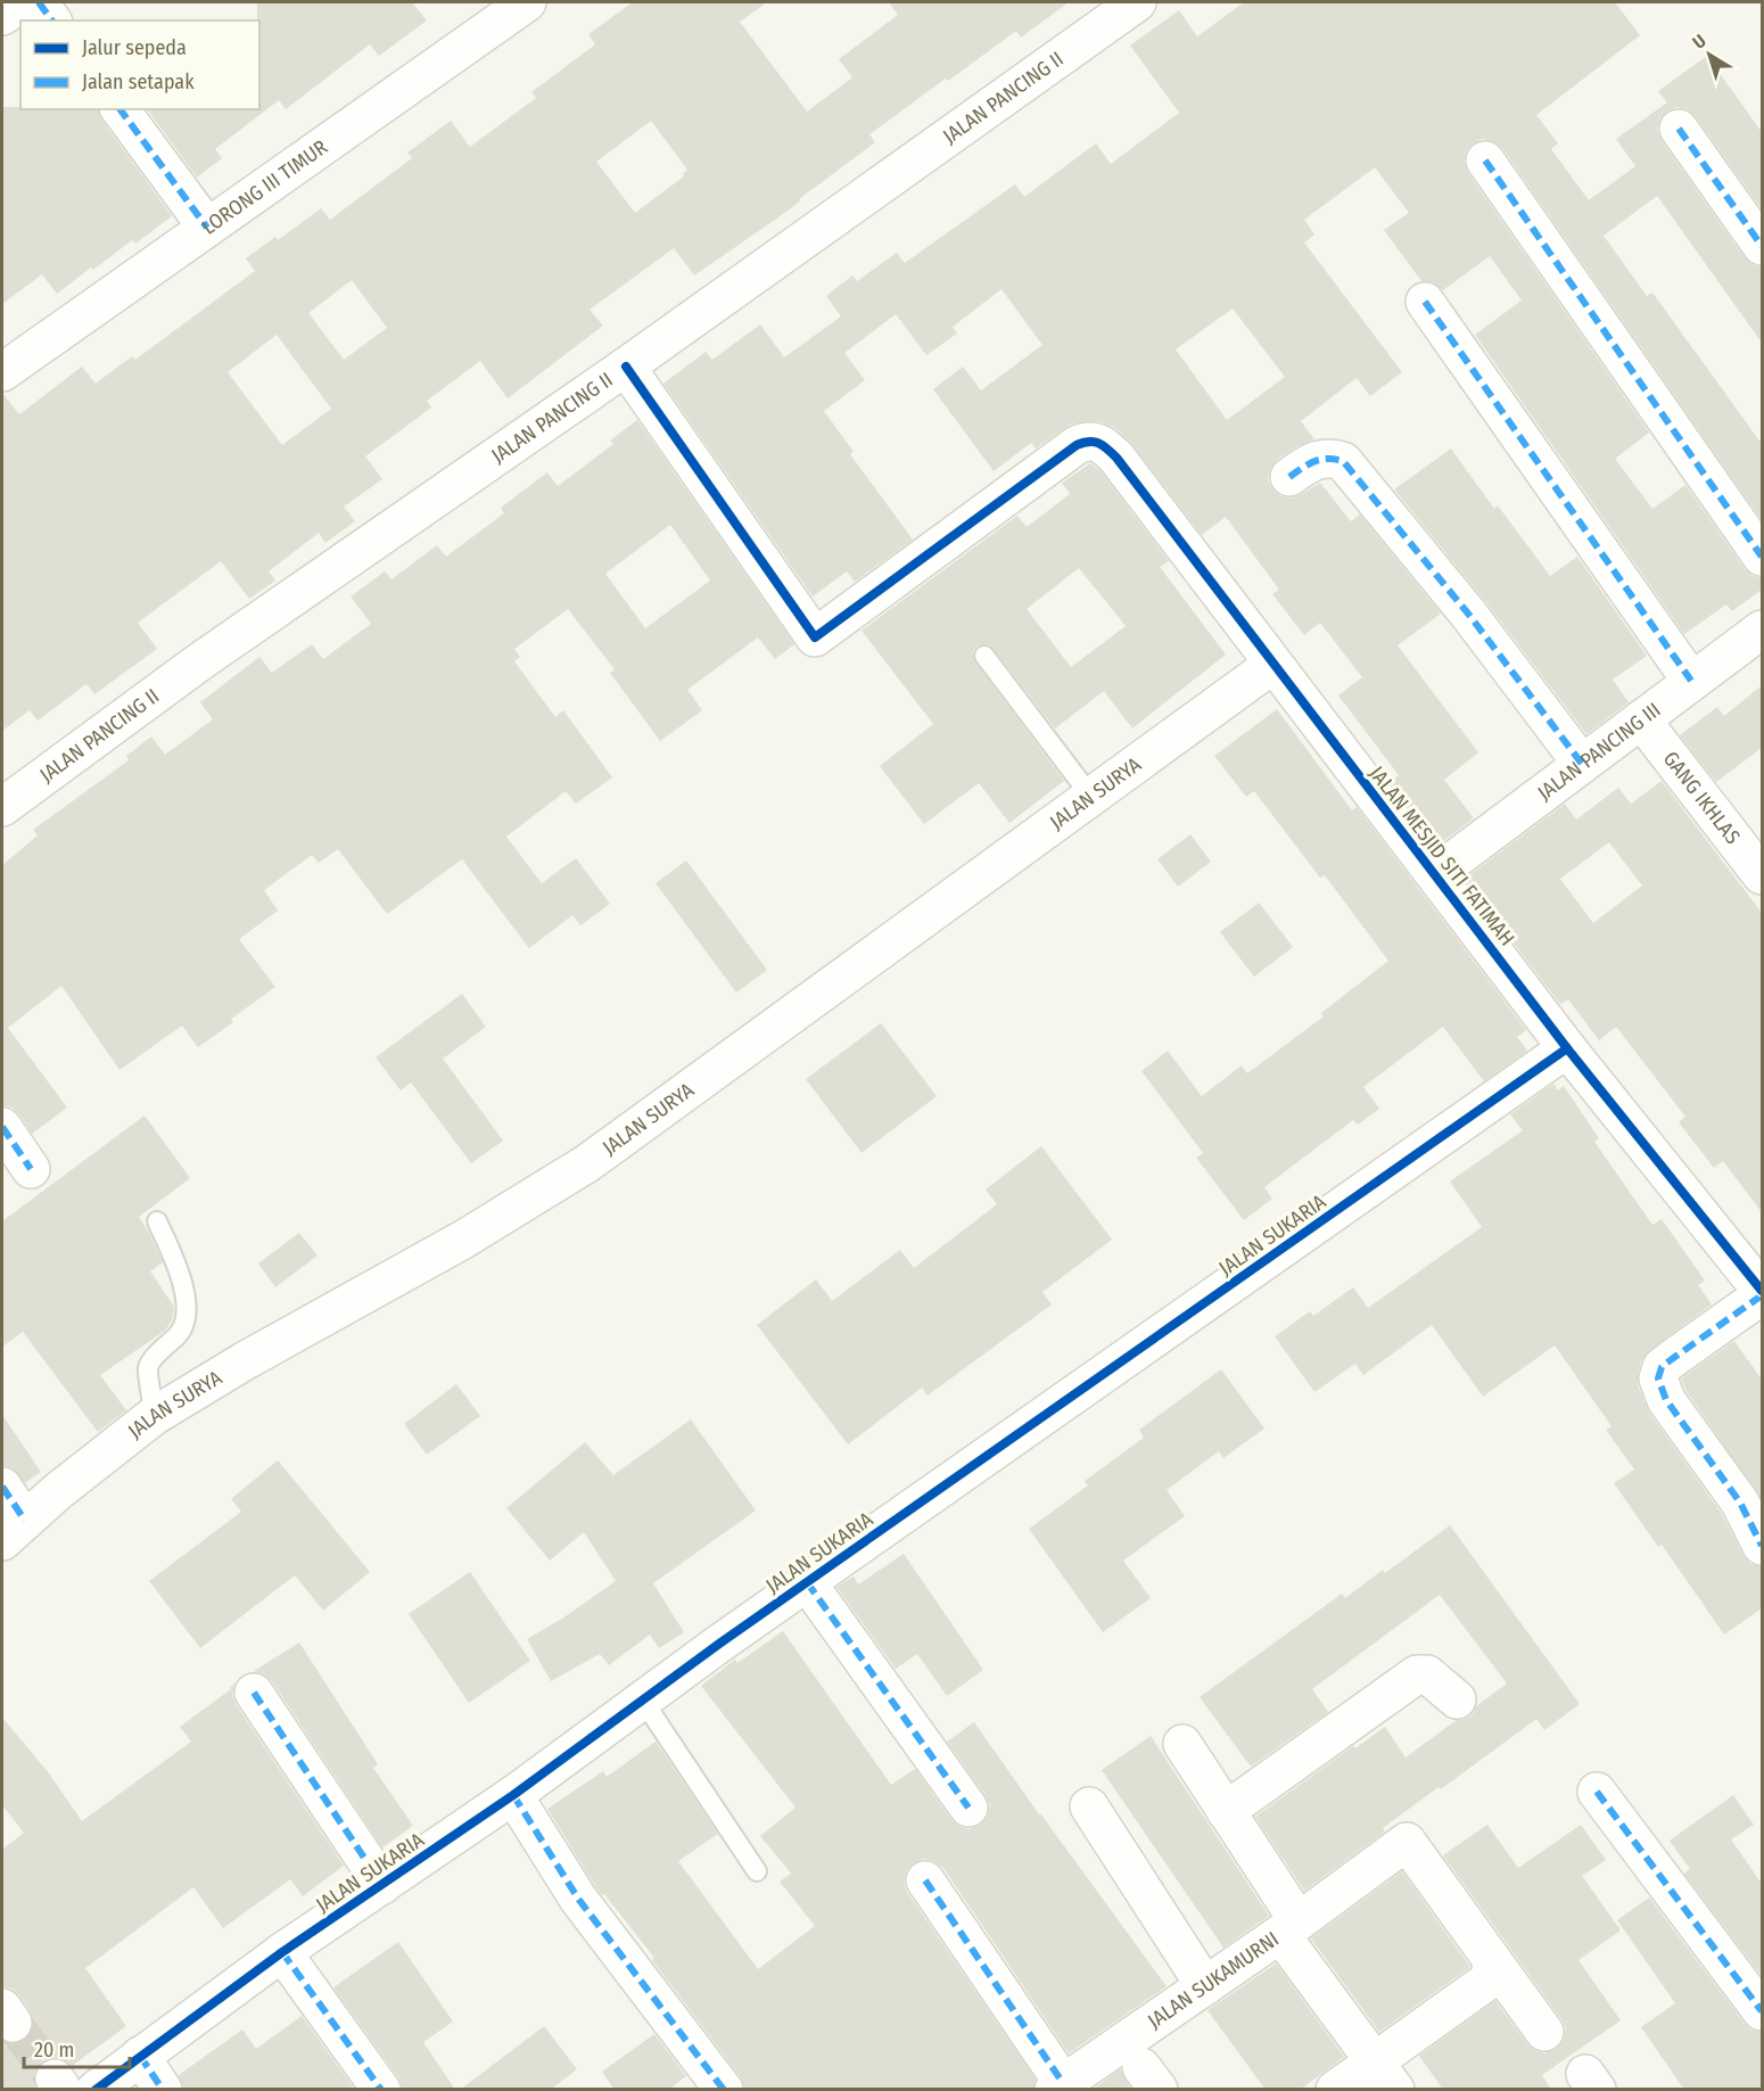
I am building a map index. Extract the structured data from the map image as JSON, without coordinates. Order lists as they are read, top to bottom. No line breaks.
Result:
{"streets":{"street":["JALAN PANCING II","LORONG III TIMUR","JALAN PANCING III","JALAN SURYA","GANG IKHLAS","JALAN MESJID SITI FATIMAH","JALAN SUKARIA","JALAN SUKAMURNI"]},"crossings":[["JALAN PANCING II","JALAN MESJID SITI FATIMAH"],["JALAN PANCING III","GANG IKHLAS"],["JALAN PANCING III","JALAN MESJID SITI FATIMAH"],["JALAN SURYA","JALAN MESJID SITI FATIMAH"],["JALAN MESJID SITI FATIMAH","JALAN SUKARIA"]],"legend":["Jalur sepeda","Jalan setapak"],"scale_bar":"20 m","north":"top left"}
